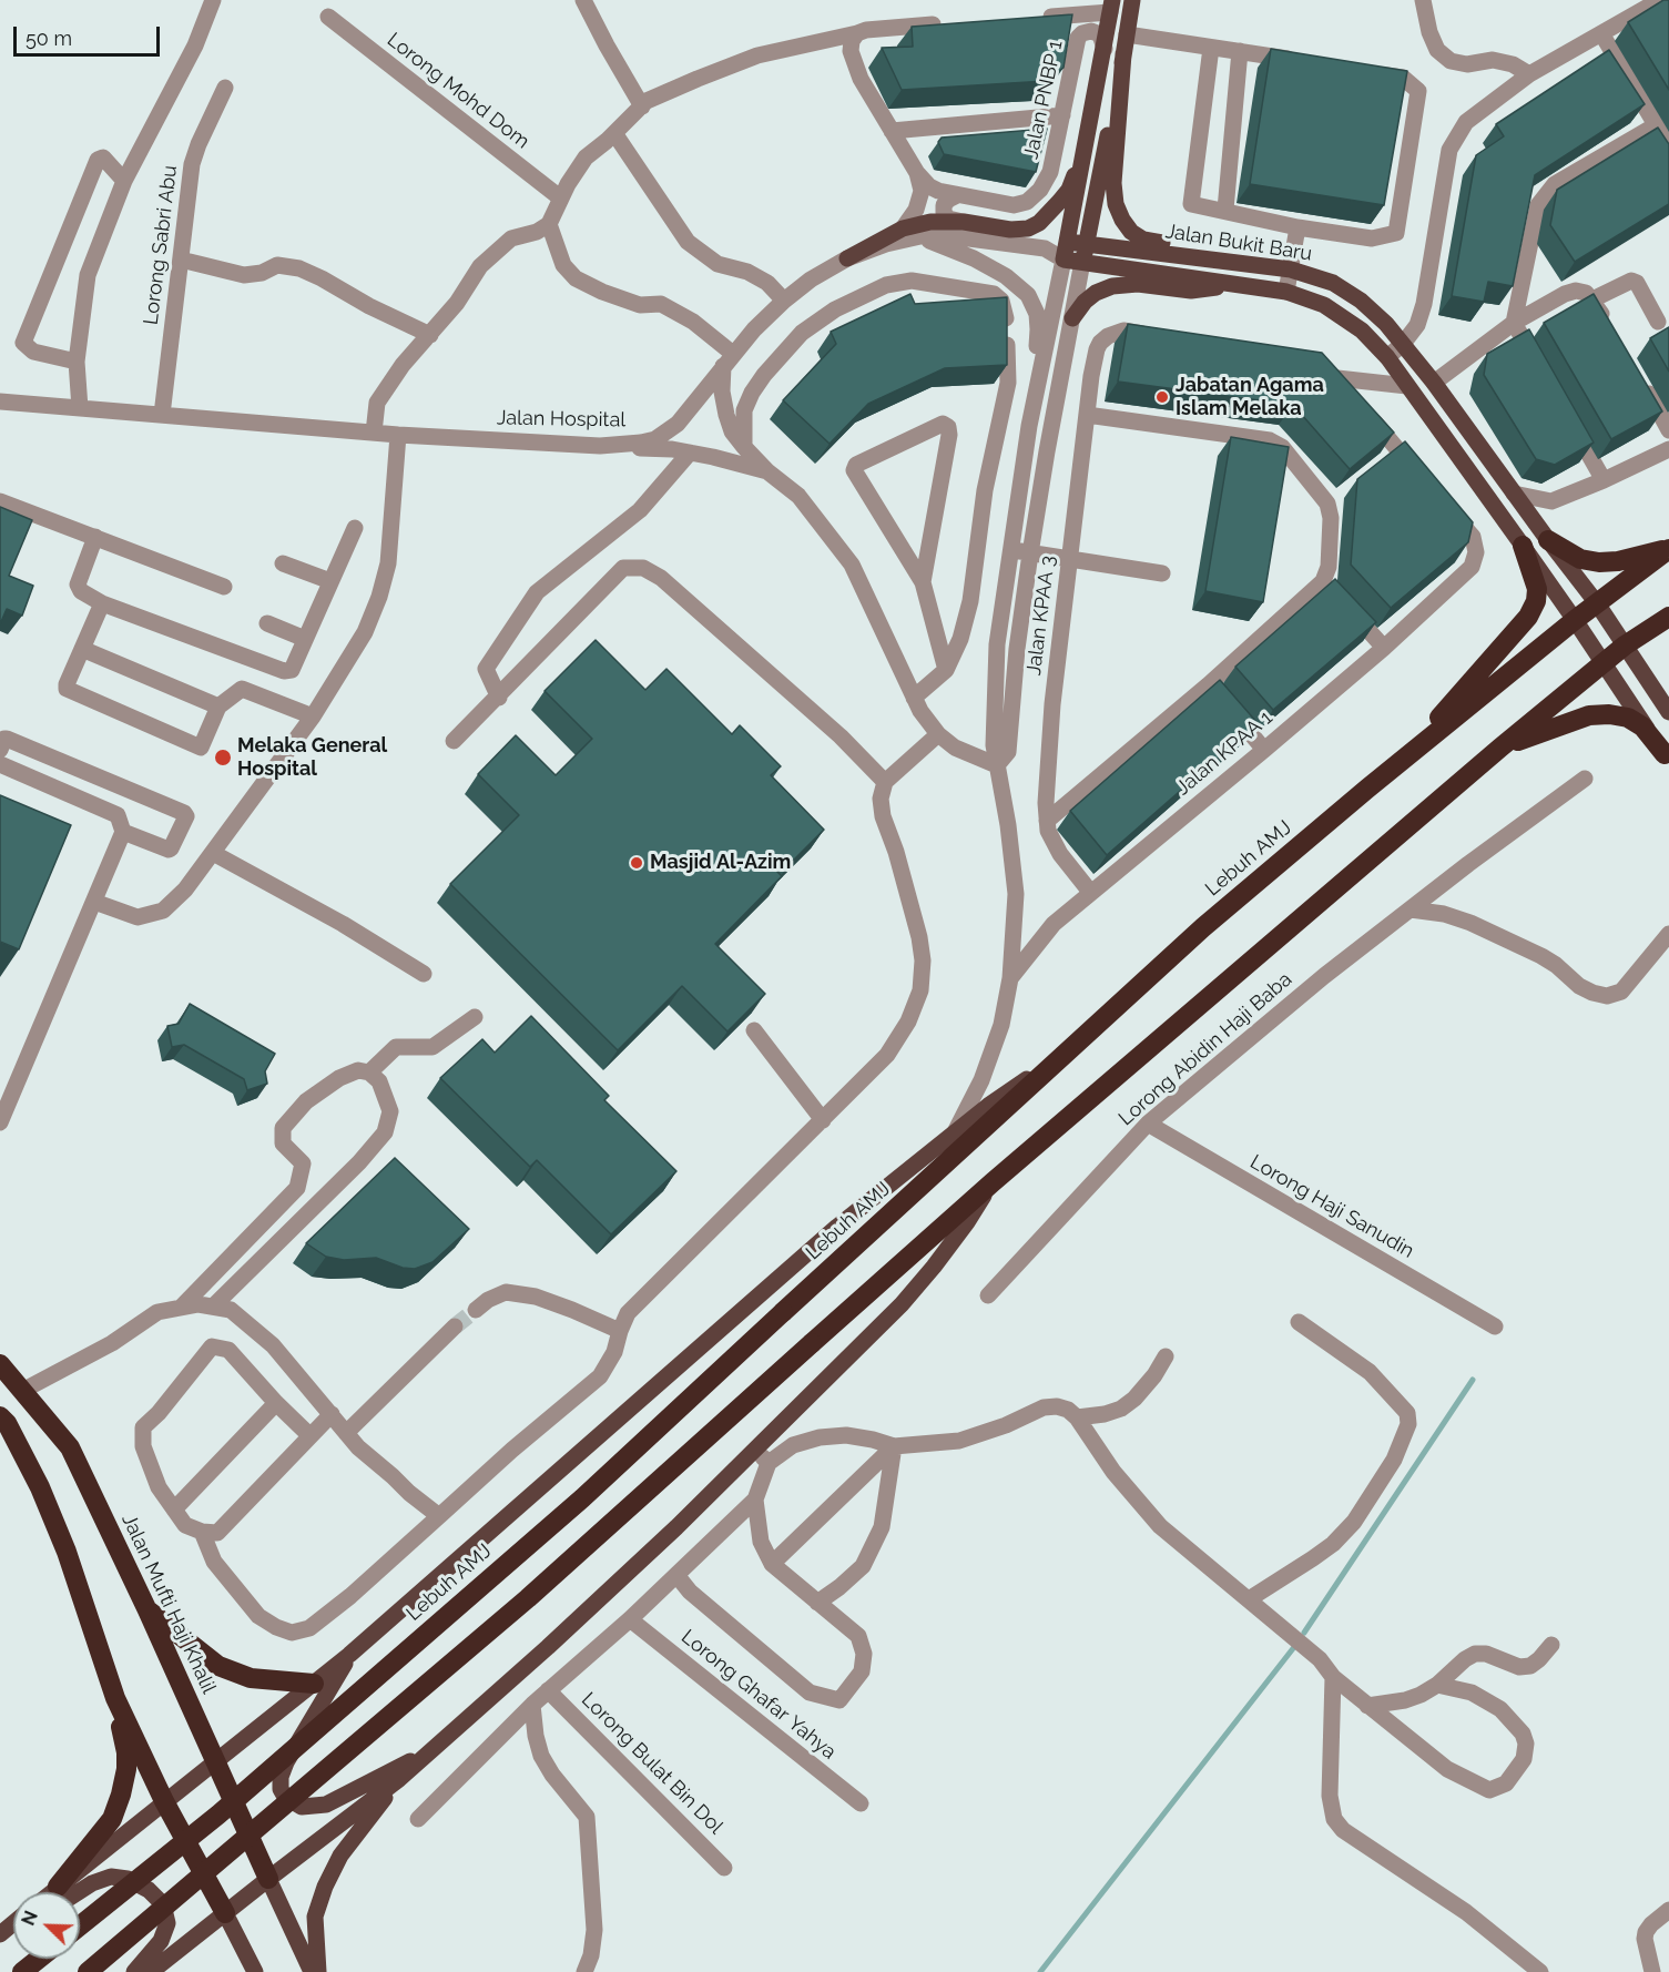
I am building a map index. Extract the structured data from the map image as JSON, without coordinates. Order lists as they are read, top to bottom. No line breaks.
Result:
{"streets":{"highway":["Lebuh AMJ","Jalan Mufti Haji Khalil"],"main road":["Jalan Bukit Baru"],"street":["Lorong Mohd Dom","Jalan PNBP 1","Lorong Sabri Abu","Jalan Hospital","Jalan KPAA 3","Jalan KPAA 1","Lorong Abidin Haji Baba","Lorong Haji Sanudin","Lorong Ghafar Yahya","Lorong Bulat Bin Dol"]},"crossings":[["Jalan Bukit Baru","Jalan Hospital"],["Jalan Bukit Baru","Lebuh AMJ"],["Lorong Sabri Abu","Jalan Hospital"],["Jalan KPAA 3","Jalan KPAA 1"],["Lorong Abidin Haji Baba","Lorong Haji Sanudin"]],"places":["Jabatan Agama Islam Melaka","Melaka General Hospital","Masjid Al-Azim"],"scale_bar":"50 m","north":"top left"}
